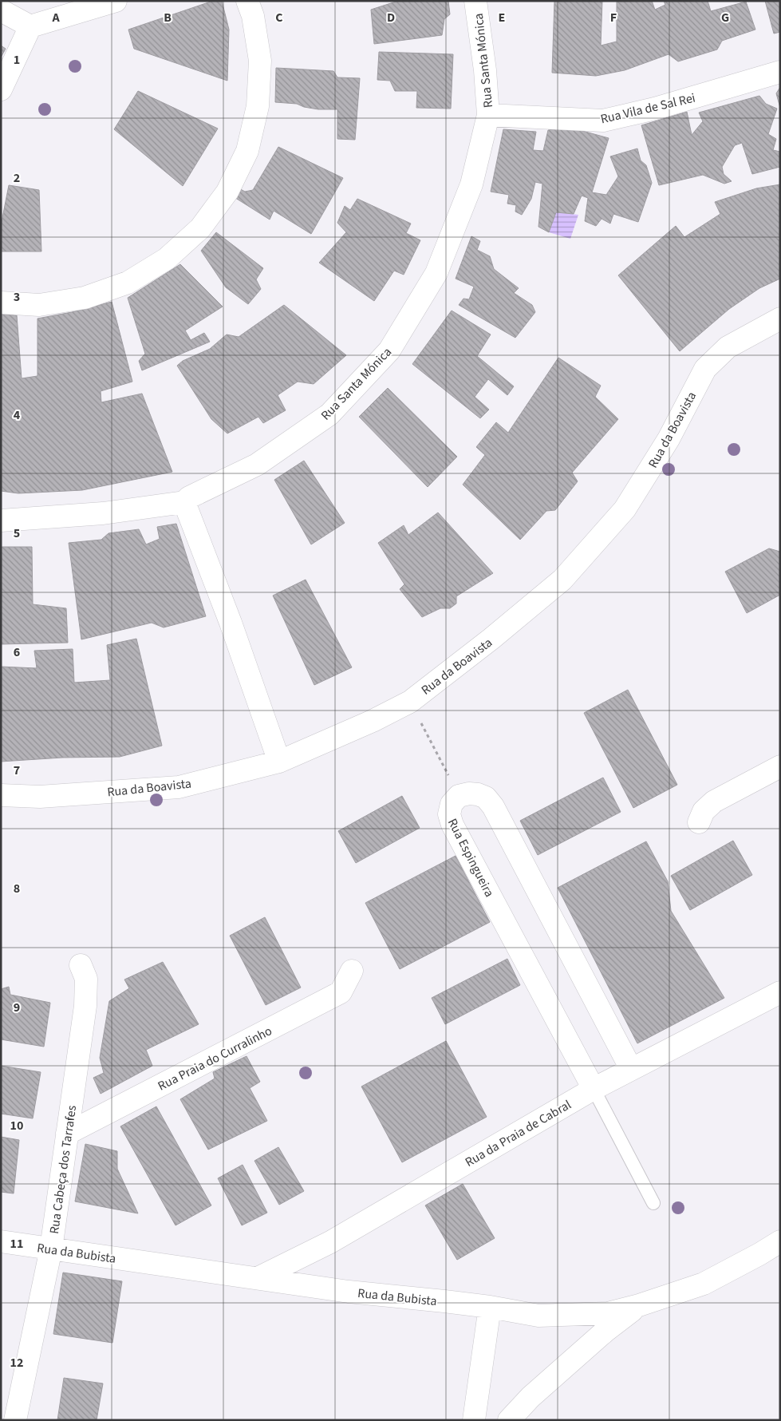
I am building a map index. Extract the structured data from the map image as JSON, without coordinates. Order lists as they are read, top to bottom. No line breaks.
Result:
{"streets":{"street":["Rua Santa Mónica","Rua Vila de Sal Rei","Rua da Boavista","Rua Espingueira","Rua Praia do Curralinho","Rua da Praia de Cabral","Rua Cabeça dos Tarrafes","Rua da Bubista"]},"crossings":[["Rua Santa Mónica","Rua Vila de Sal Rei"],["Rua Espingueira","Rua da Praia de Cabral"],["Rua Praia do Curralinho","Rua Cabeça dos Tarrafes"],["Rua da Praia de Cabral","Rua da Bubista"],["Rua Cabeça dos Tarrafes","Rua da Bubista"]],"grid":{"columns":["A","B","C","D","E","F","G"],"rows":["1","2","3","4","5","6","7","8","9","10","11","12"]}}
